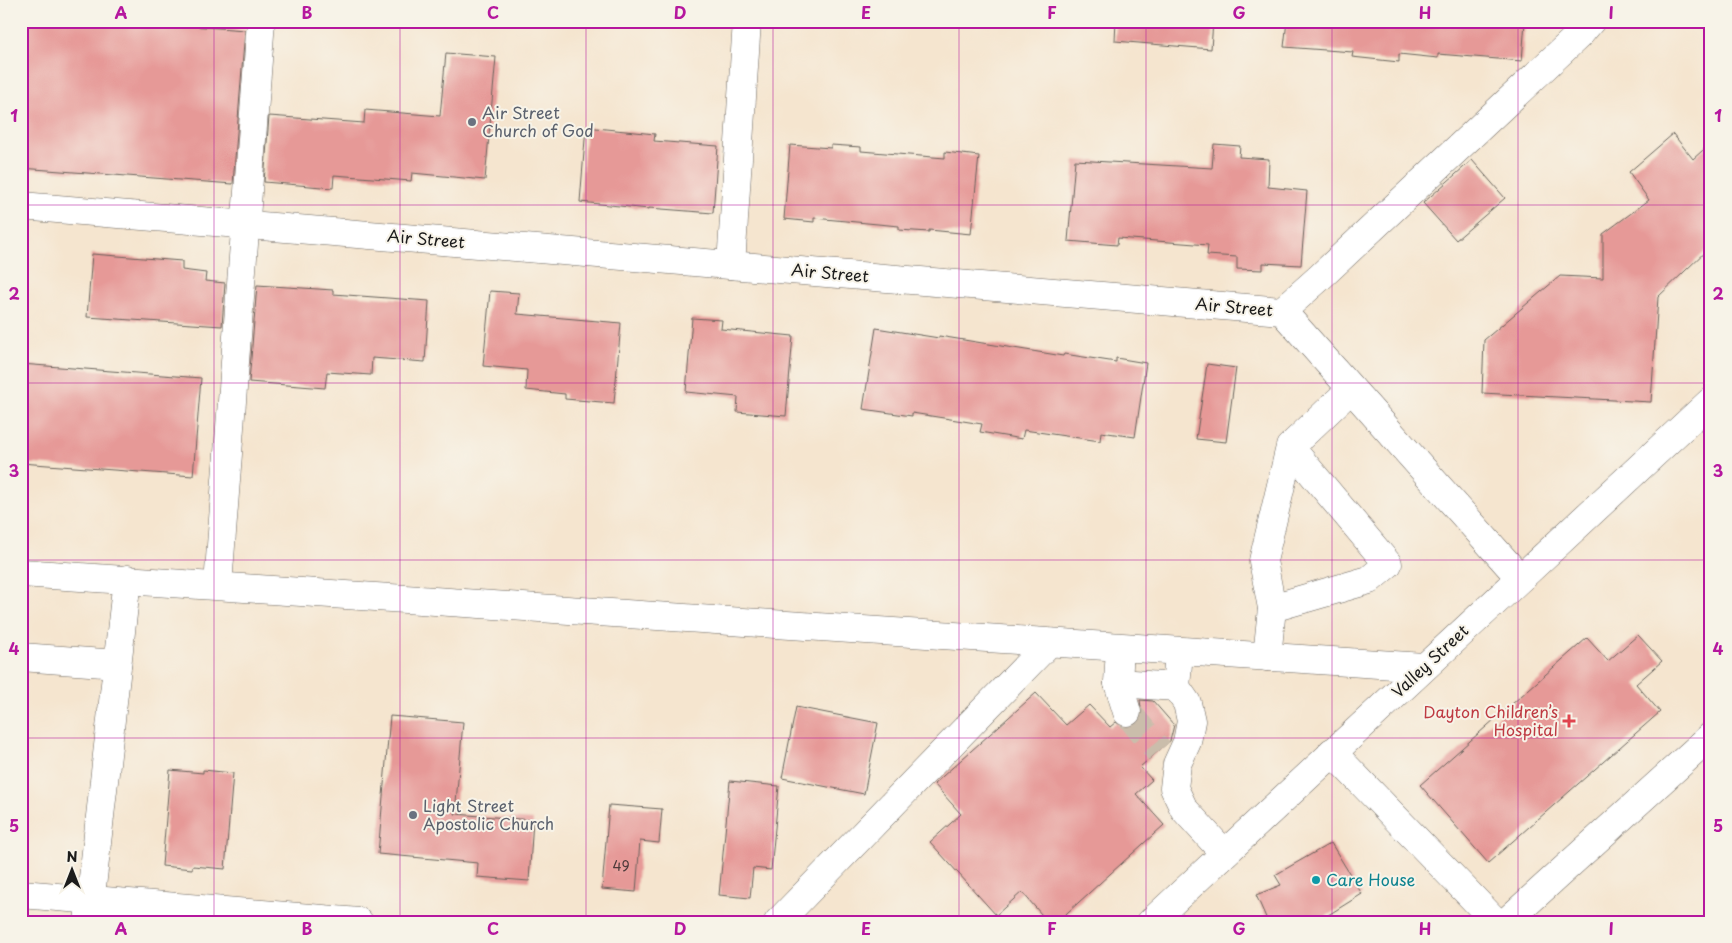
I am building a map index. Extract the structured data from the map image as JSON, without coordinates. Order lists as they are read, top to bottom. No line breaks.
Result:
{"streets":{"street":["Air Street","Valley Street"]},"crossings":[["Air Street","Valley Street"]],"places":{"other":["Air Street Church of God","Light Street Apostolic Church","Care House"],"health":["Dayton Children’s Hospital"]},"house_numbers":["49"],"north":"top","grid":{"columns":["A","B","C","D","E","F","G","H","I"],"rows":["1","2","3","4","5"]}}
